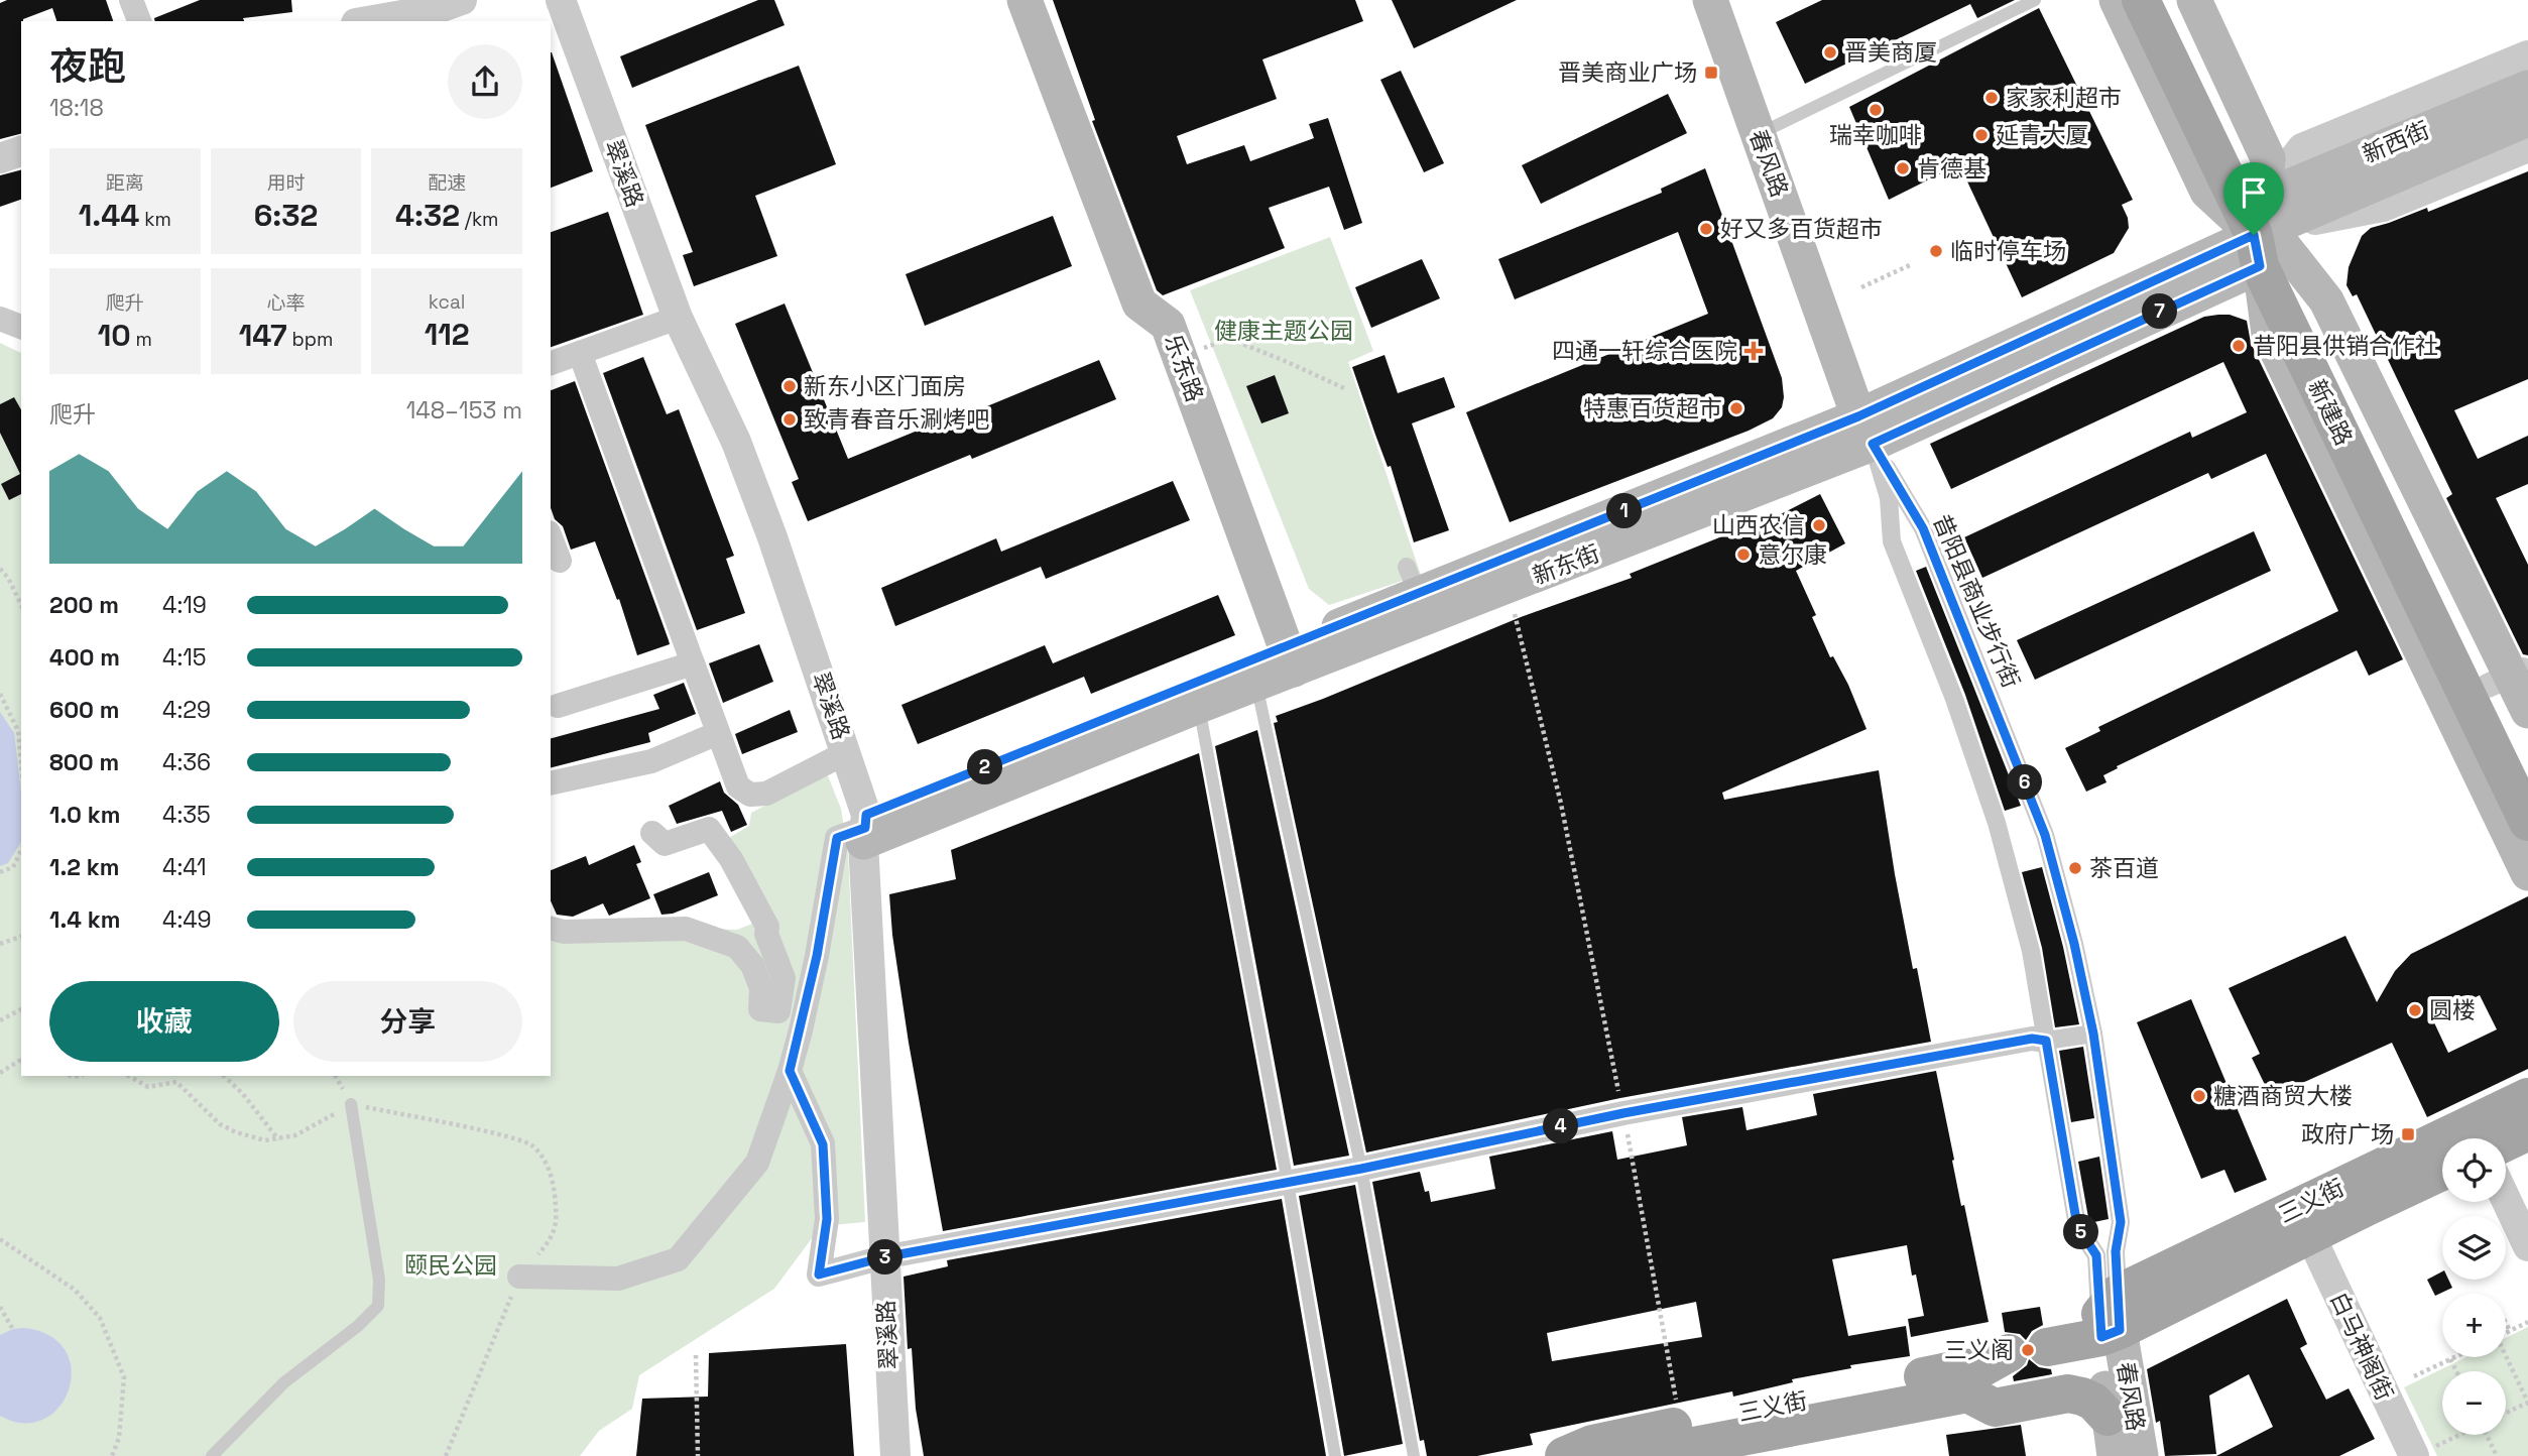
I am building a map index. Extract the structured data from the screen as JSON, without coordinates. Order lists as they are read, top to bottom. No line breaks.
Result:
{"streets":{"main road":["新西街","春风路","乐东路","新建路","新东街","三义街"],"street":["翠溪路","昔阳县商业步行街","白马神阁街"]},"crossings":[["新西街","新建路"],["新西街","新东街"],["春风路","新东街"],["春风路","昔阳县商业步行街"],["春风路","三义街"],["翠溪路","新东街"],["乐东路","新东街"],["新建路","新东街"],["新东街","昔阳县商业步行街"],["昔阳县商业步行街","三义街"],["三义街","白马神阁街"]],"parks":["健康主题公园","颐民公园"],"places":{"other":["晋美商厦","家家利超市","瑞幸咖啡","延青大厦","肯德基","好又多百货超市","临时停车场","昔阳县供销合作社","新东小区门面房","特惠百货超市","致青春音乐涮烤吧","山西农信","意尔康","茶百道","圆楼","糖酒商贸大楼","三义阁"],"transit":["晋美商业广场","政府广场"],"health":["四通一轩综合医院"]},"page":{"heading":["夜跑","18:18"],"stats":[["距离","1.44 km"],["用时","6:32"],["配速","4:32 /km"],["爬升","10 m"],["心率","147 bpm"],["kcal","112"]],"pins":["7","1","2","6","4","5","3"],"chart":["爬升","148–153 m"],"list":[{"name":"200 m","note":"4:19"},{"name":"400 m","note":"4:15"},{"name":"600 m","note":"4:29"},{"name":"800 m","note":"4:36"},{"name":"1.0 km","note":"4:35"},{"name":"1.2 km","note":"4:41"},{"name":"1.4 km","note":"4:49"}],"buttons":["收藏","分享"],"map_buttons":["+","−"]}}
